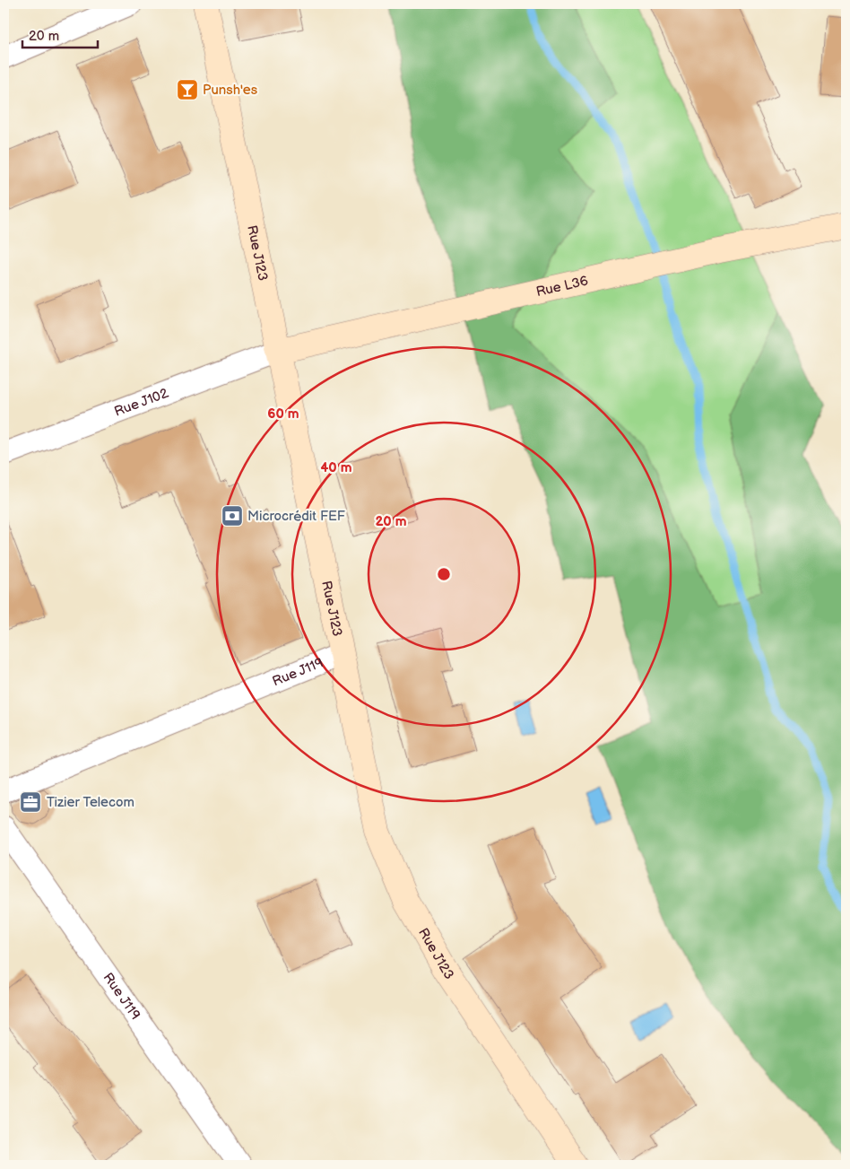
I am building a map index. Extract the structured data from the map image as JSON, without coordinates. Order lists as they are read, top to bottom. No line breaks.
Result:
{"streets":{"street":["Rue J123","Rue L36","Rue J102","Rue J119"]},"crossings":[["Rue J123","Rue L36"],["Rue J123","Rue J102"],["Rue J123","Rue J119"],["Rue L36","Rue J102"]],"places":{"bar":["Punsh'es"],"bank":["Microcrédit FEF"],"office":["Tizier Telecom"]},"scale_bar":"20 m","rings":["60 m","40 m","20 m"]}
